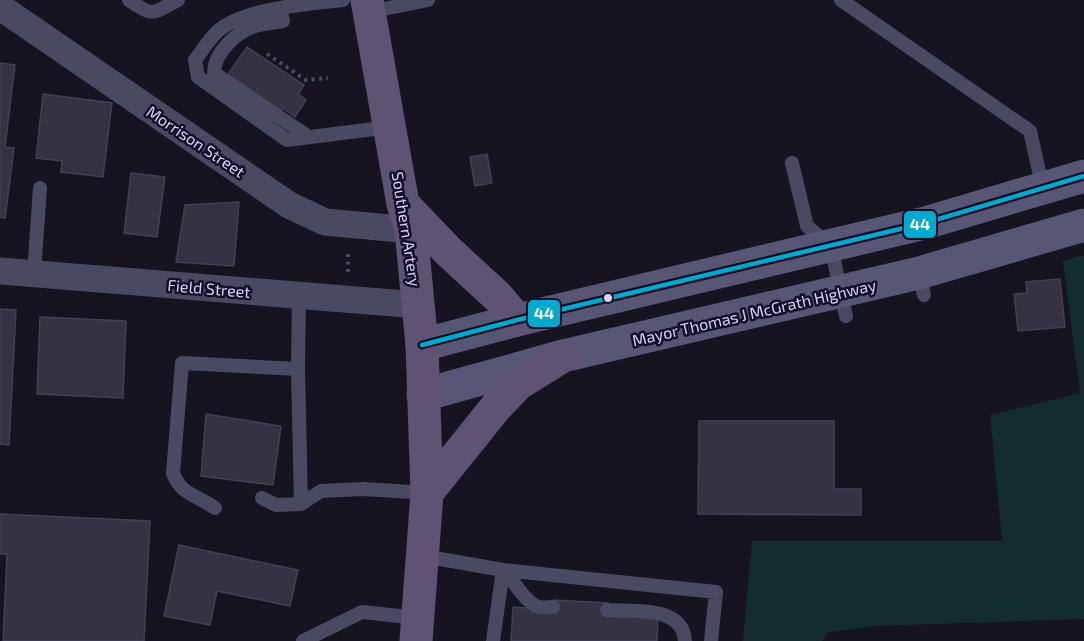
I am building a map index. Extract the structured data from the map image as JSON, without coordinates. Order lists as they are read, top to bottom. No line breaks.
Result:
{"streets":{"main road":["Southern Artery","Mayor Thomas J McGrath Highway"],"street":["Morrison Street","Field Street"]},"crossings":[["Morrison Street","Southern Artery"],["Southern Artery","Field Street"],["Southern Artery","Mayor Thomas J McGrath Highway"]],"lines":["transit line 44"]}
